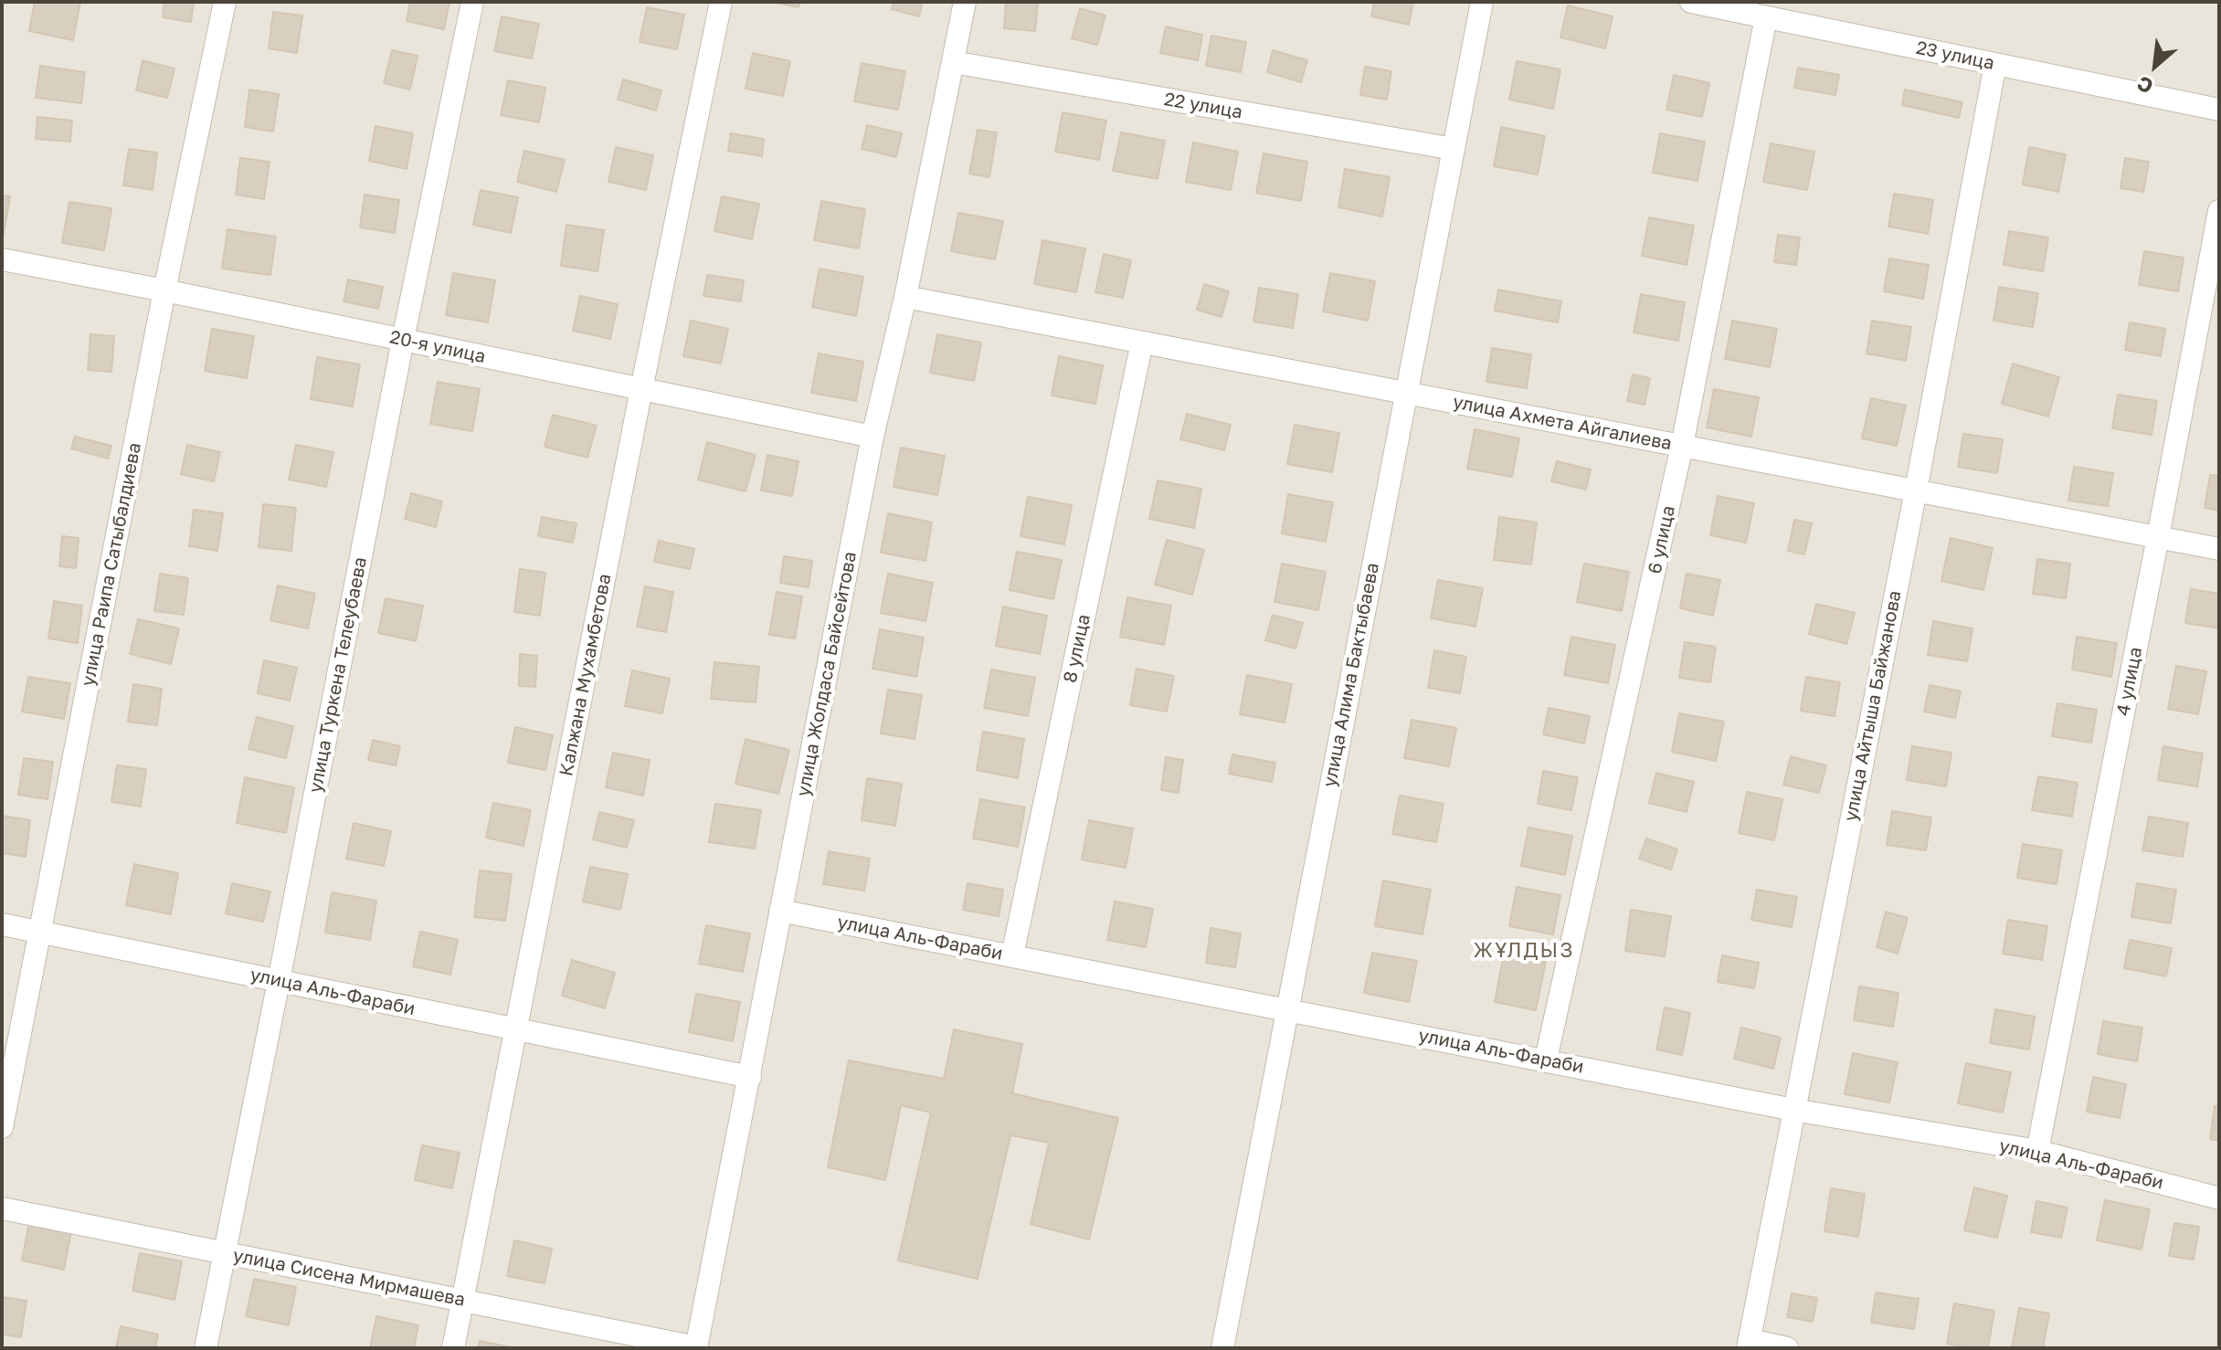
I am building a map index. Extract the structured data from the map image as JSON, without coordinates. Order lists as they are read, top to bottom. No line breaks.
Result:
{"streets":{"street":["23 улица","22 улица","20-я улица","улица Ахмета Айгалиева","6 улица","улица Раипа Сатыбалдиева","8 улица","улица Жолдаса Байсейтова","улица Туркена Телеубаева","Калжана Мухамбетова","улица Алима Бактыбаева","4 улица","улица Айтыша Байжанова","улица Аль-Фараби","улица Сисена Мирмашева"]},"crossings":[["23 улица","6 улица"],["23 улица","улица Айтыша Байжанова"],["22 улица","улица Жолдаса Байсейтова"],["22 улица","улица Алима Бактыбаева"],["20-я улица","улица Раипа Сатыбалдиева"],["20-я улица","улица Жолдаса Байсейтова"],["20-я улица","улица Туркена Телеубаева"],["20-я улица","Калжана Мухамбетова"],["улица Ахмета Айгалиева","6 улица"],["улица Ахмета Айгалиева","8 улица"],["улица Ахмета Айгалиева","улица Жолдаса Байсейтова"],["улица Ахмета Айгалиева","улица Алима Бактыбаева"],["улица Ахмета Айгалиева","4 улица"],["улица Ахмета Айгалиева","улица Айтыша Байжанова"],["6 улица","улица Аль-Фараби"],["улица Раипа Сатыбалдиева","улица Аль-Фараби"],["8 улица","улица Аль-Фараби"],["улица Жолдаса Байсейтова","улица Аль-Фараби"],["улица Жолдаса Байсейтова","улица Сисена Мирмашева"],["улица Туркена Телеубаева","улица Аль-Фараби"],["улица Туркена Телеубаева","улица Сисена Мирмашева"],["Калжана Мухамбетова","улица Аль-Фараби"],["Калжана Мухамбетова","улица Сисена Мирмашева"],["улица Алима Бактыбаева","улица Аль-Фараби"],["4 улица","улица Аль-Фараби"],["улица Айтыша Байжанова","улица Аль-Фараби"]],"districts":["ЖҰЛДЫЗ"],"north":"bottom left"}
